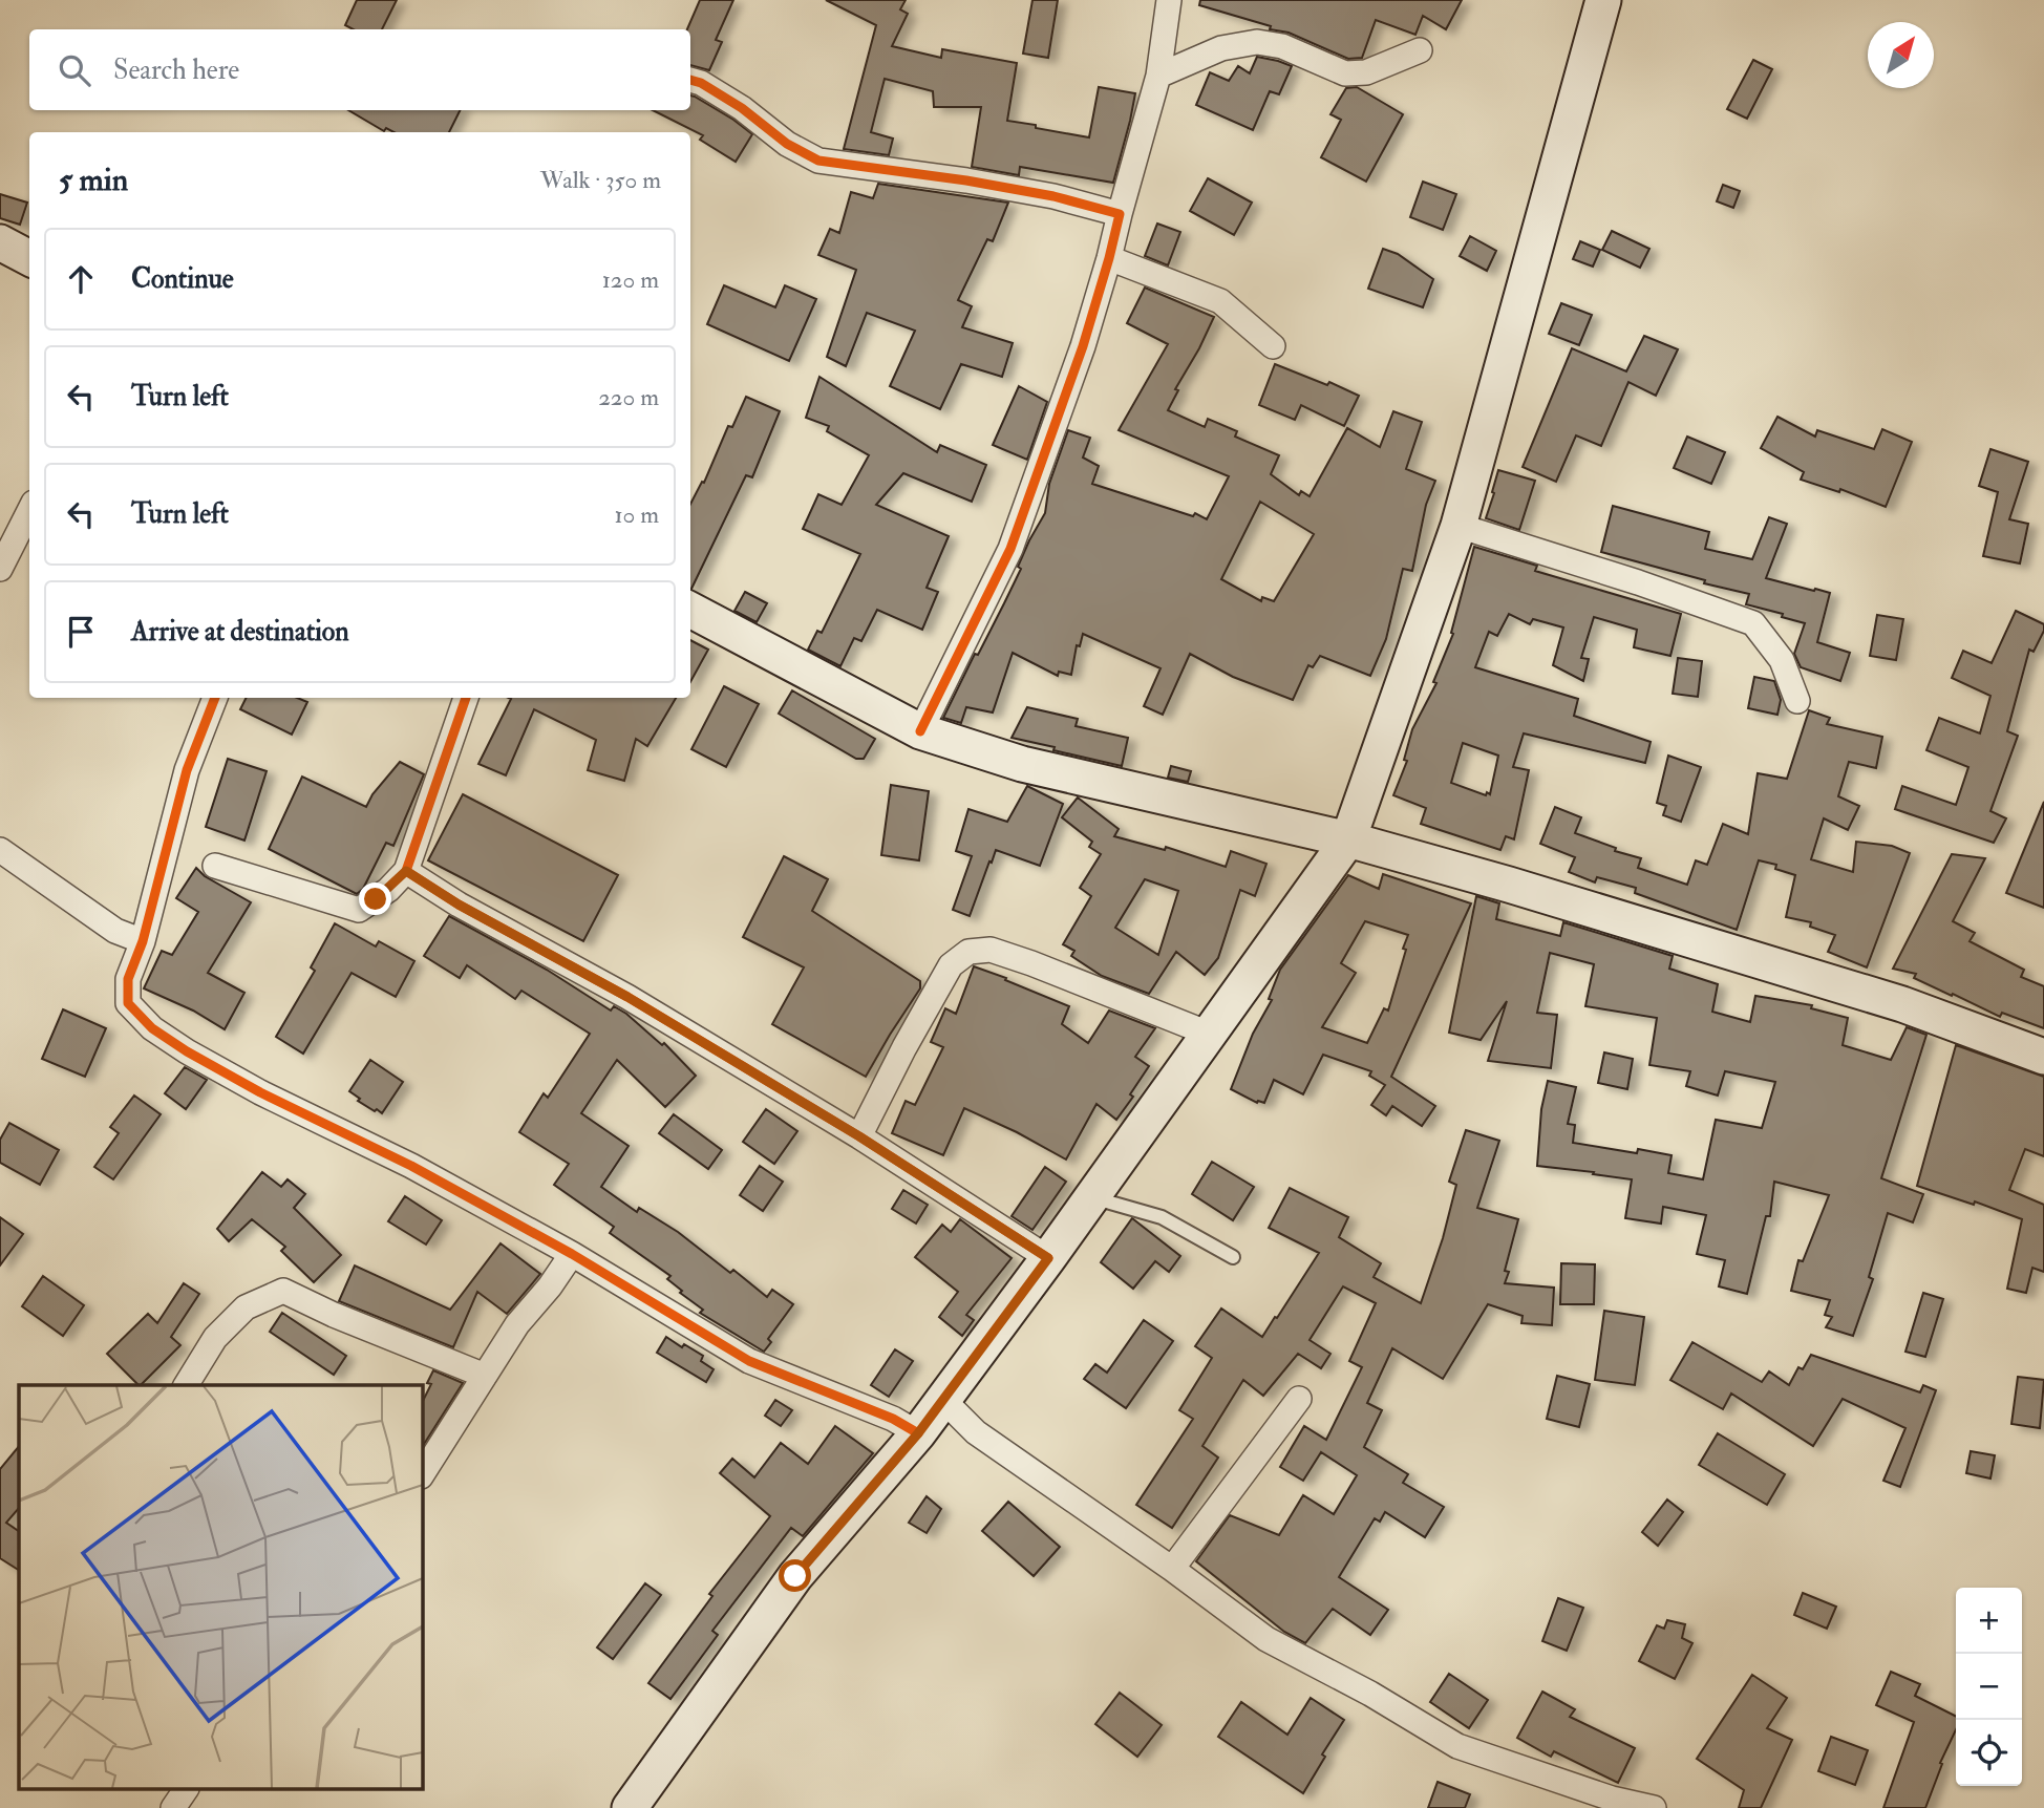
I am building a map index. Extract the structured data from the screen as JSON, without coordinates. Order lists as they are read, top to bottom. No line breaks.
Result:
{"north":"top right","page":{"search":"Search here","heading":["5 min","Walk · 350 m"],"list":[["Continue","120 m"],["Turn left","220 m"],["Turn left","10 m"],"Arrive at destination"],"map_buttons":["+","−"]}}
